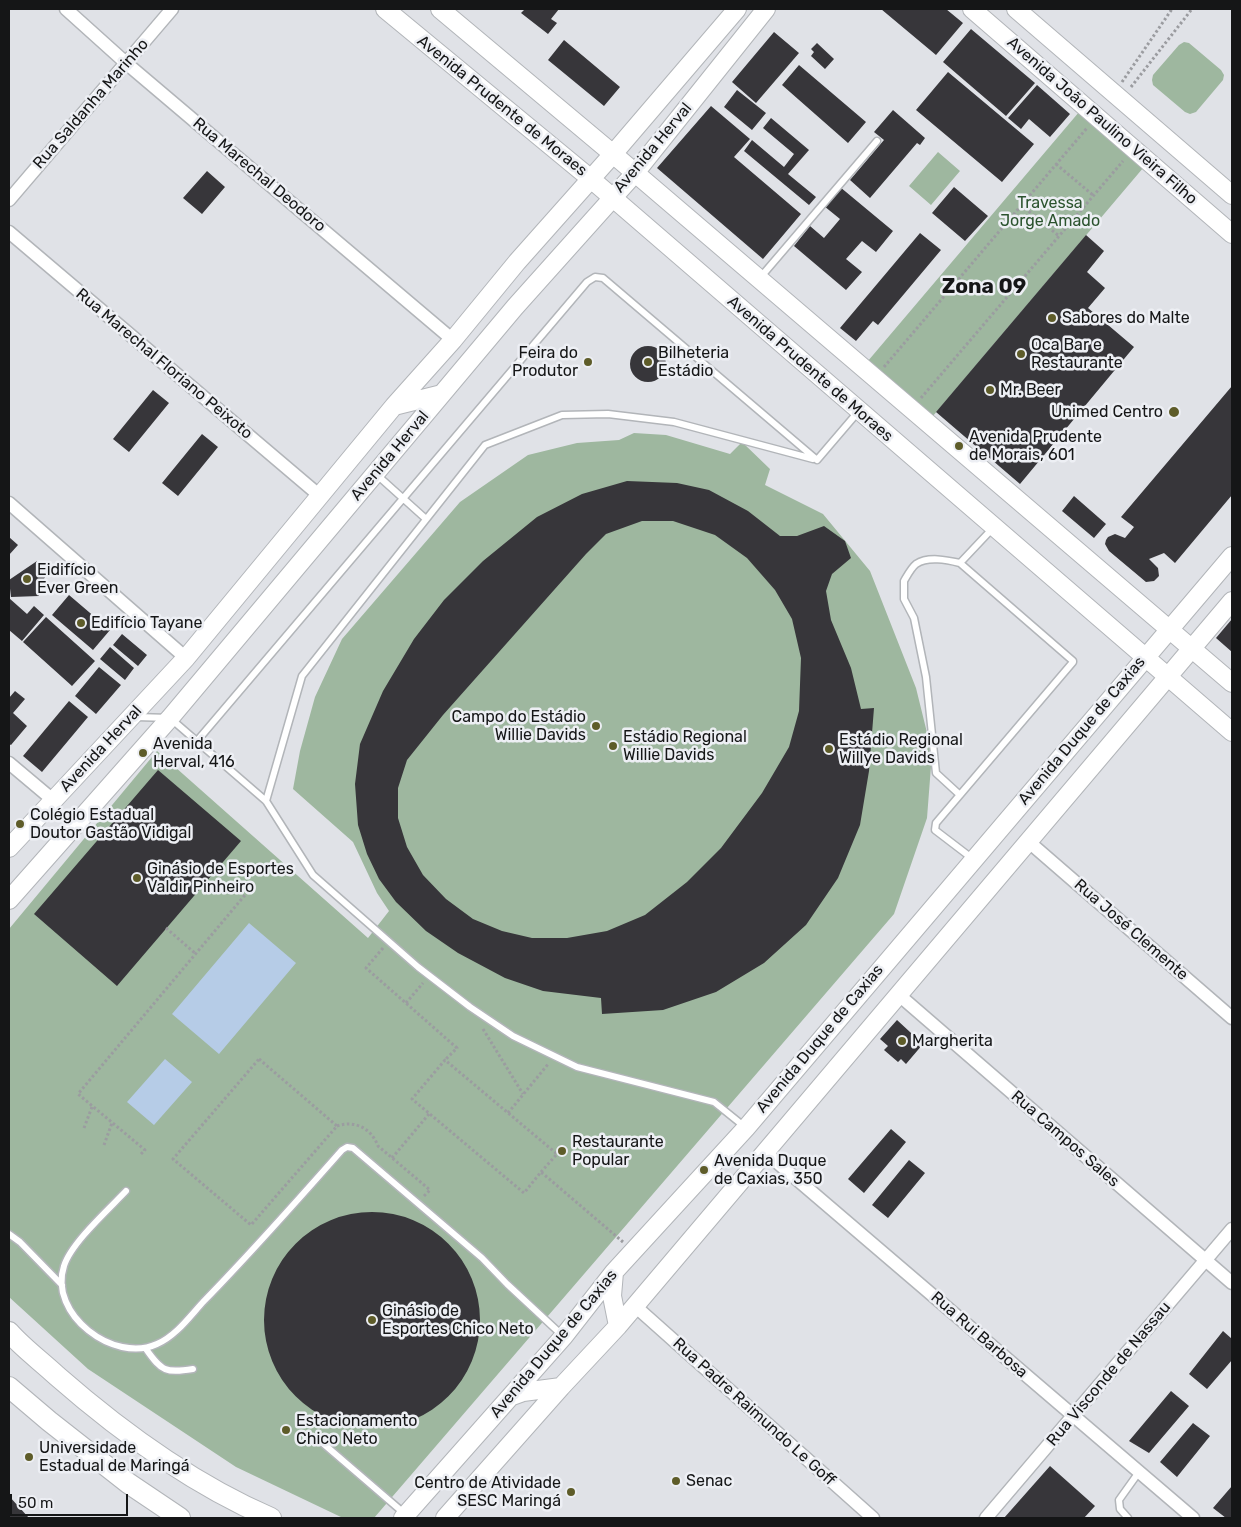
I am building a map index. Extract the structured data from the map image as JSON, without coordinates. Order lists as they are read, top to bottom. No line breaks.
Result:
{"streets":{"main road":["Avenida Prudente de Moraes","Avenida João Paulino Vieira Filho","Avenida Herval","Avenida Duque de Caxias"],"street":["Rua Saldanha Marinho","Rua Marechal Deodoro","Rua Marechal Floriano Peixoto","Rua José Clemente","Rua Campos Sales","Rua Rui Barbosa","Rua Visconde de Nassau","Rua Padre Raimundo Le Goff"]},"crossings":[["Rua Saldanha Marinho","Rua Marechal Deodoro"],["Avenida Prudente de Moraes","Avenida Herval"],["Avenida Prudente de Moraes","Avenida Duque de Caxias"],["Avenida Herval","Rua Marechal Deodoro"],["Avenida Herval","Rua Marechal Floriano Peixoto"],["Avenida Duque de Caxias","Rua José Clemente"],["Avenida Duque de Caxias","Rua Campos Sales"],["Avenida Duque de Caxias","Rua Rui Barbosa"],["Avenida Duque de Caxias","Rua Padre Raimundo Le Goff"],["Rua Campos Sales","Rua Visconde de Nassau"],["Rua Rui Barbosa","Rua Visconde de Nassau"]],"districts":["Zona 09"],"parks":["Travessa Jorge Amado"],"places":["Sabores do Malte","Oca Bar e Restaurante","Feira do Produtor","Bilheteria Estádio","Mr. Beer","Unimed Centro","Avenida Prudente de Morais, 601","Eidifício Ever Green","Edifício Tayane","Campo do Estádio Willie Davids","Estádio Regional Willie Davids","Estádio Regional Willye Davids","Avenida Herval, 416","Colégio Estadual Doutor Gastão Vidigal","Ginásio de Esportes Valdir Pinheiro","Margherita","Restaurante Popular","Avenida Duque de Caxias, 350","Ginásio de Esportes Chico Neto","Estacionamento Chico Neto","Universidade Estadual de Maringá","Senac","Centro de Atividade SESC Maringá"],"scale_bar":"50 m"}
